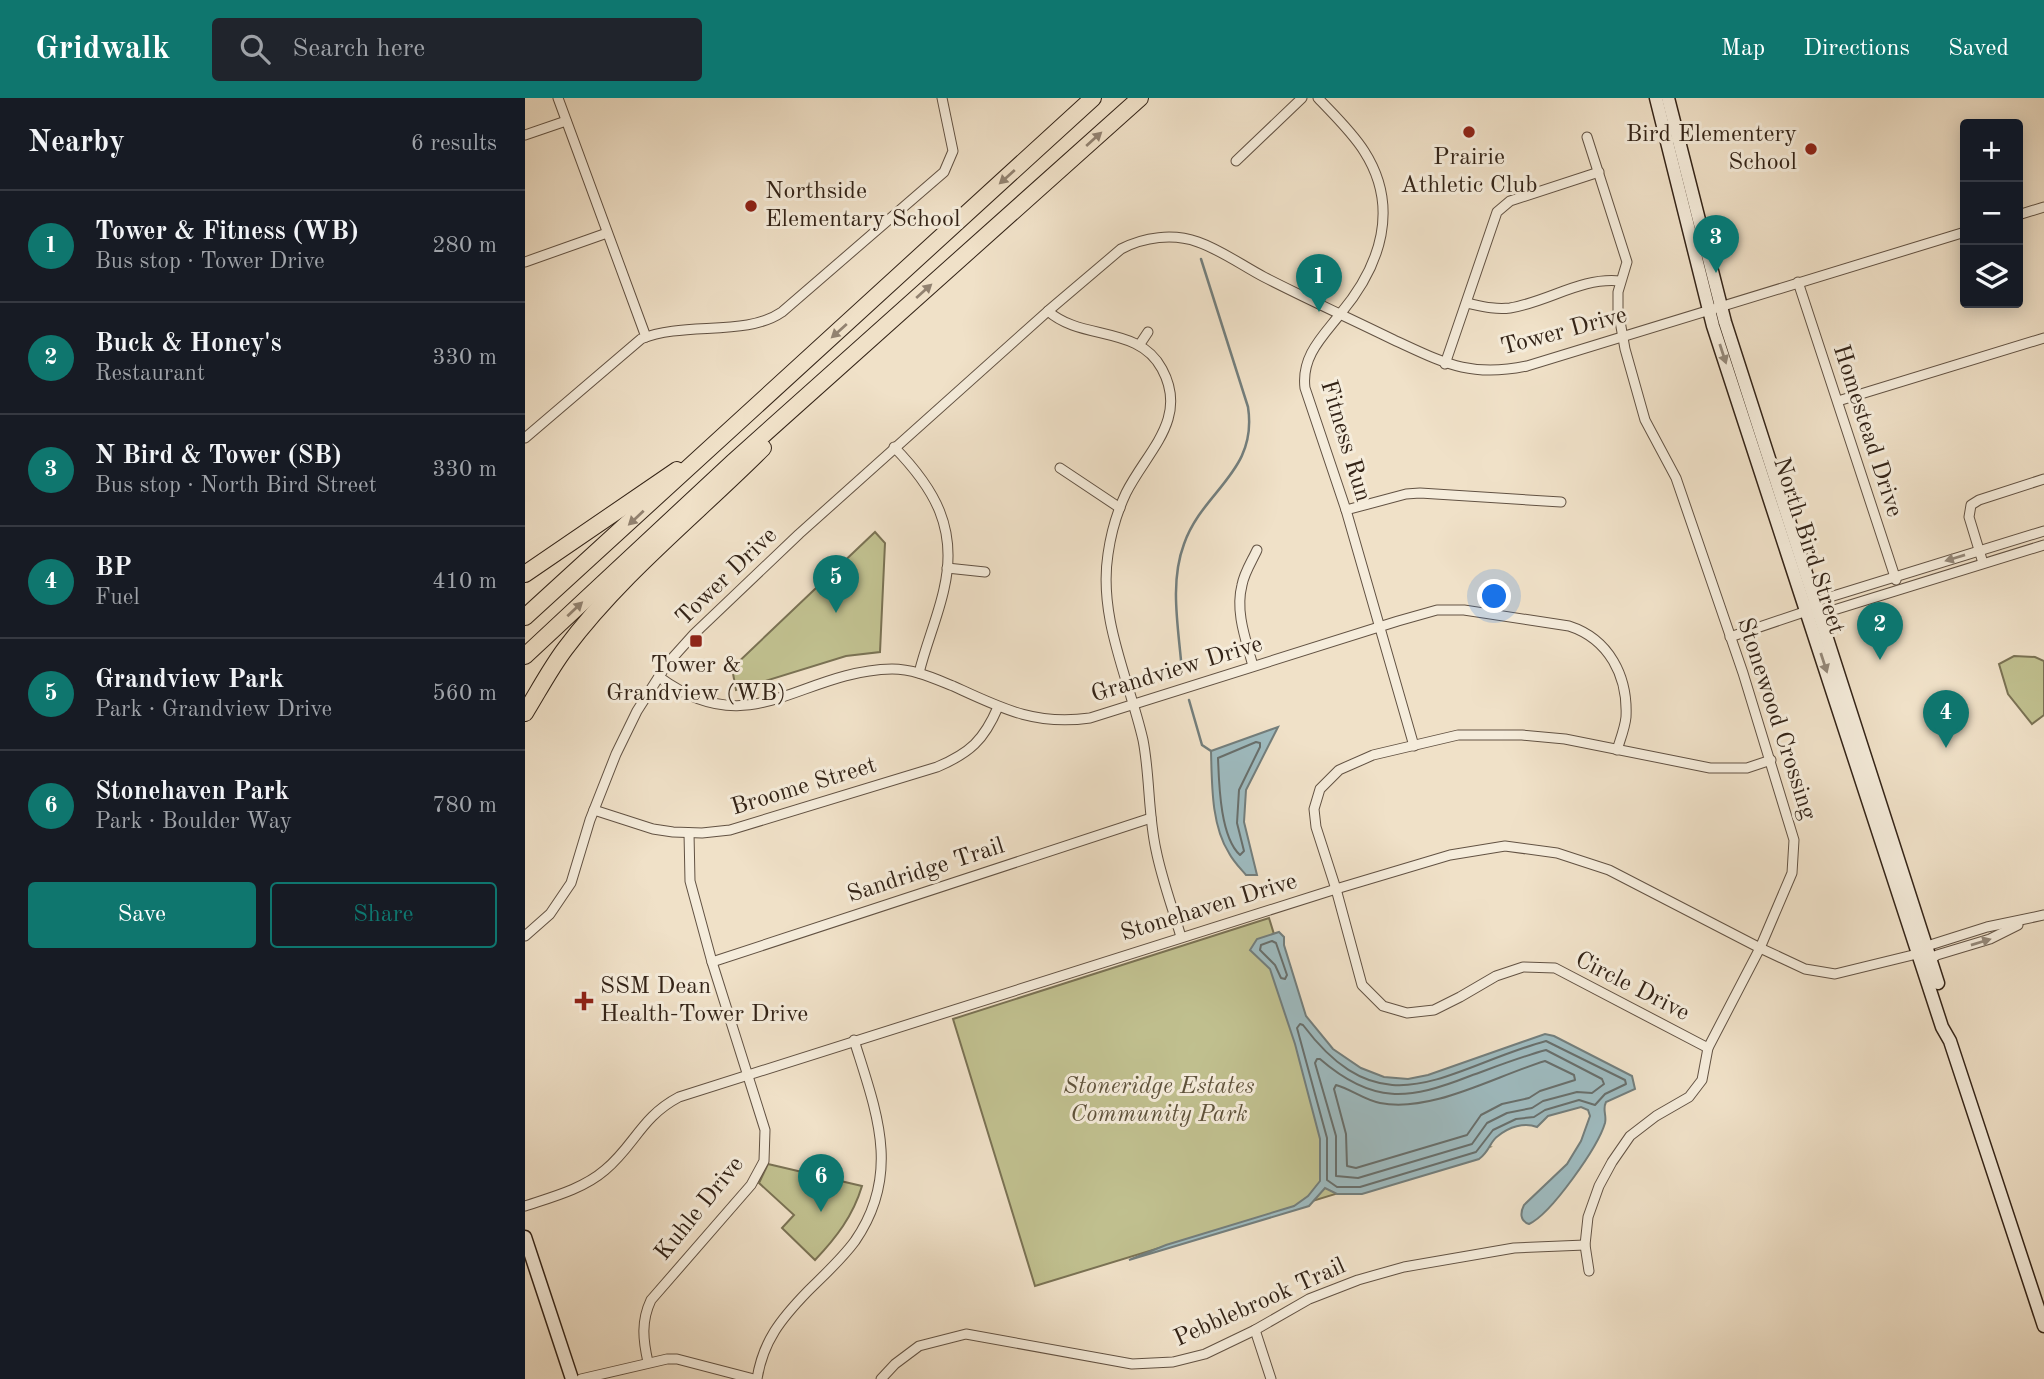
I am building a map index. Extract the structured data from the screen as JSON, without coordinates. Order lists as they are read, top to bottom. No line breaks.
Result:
{"streets":{"street":["Tower Drive","Homestead Drive","Fitness Run","North Bird Street","Grandview Drive","Stonewood Crossing","Broome Street","Sandridge Trail","Stonehaven Drive","Circle Drive","Kuhle Drive","Pebblebrook Trail"]},"crossings":[["Tower Drive","Homestead Drive"],["Tower Drive","Fitness Run"],["Tower Drive","North Bird Street"],["Tower Drive","Grandview Drive"],["Tower Drive","Stonewood Crossing"],["Tower Drive","Broome Street"],["Fitness Run","Grandview Drive"],["Fitness Run","Circle Drive"],["North Bird Street","Stonehaven Drive"],["Grandview Drive","Broome Street"],["Grandview Drive","Circle Drive"],["Stonewood Crossing","Stonehaven Drive"],["Stonewood Crossing","Circle Drive"],["Stonewood Crossing","Pebblebrook Trail"],["Broome Street","Kuhle Drive"],["Sandridge Trail","Kuhle Drive"],["Stonehaven Drive","Circle Drive"],["Stonehaven Drive","Kuhle Drive"]],"parks":["Stoneridge Estates Community Park"],"places":{"other":["Prairie Athletic Club","Bird Elementery School","Northside Elementary School"],"transit":["Tower & Grandview (WB)"],"health":["SSM Dean Health-Tower Drive"]},"page":{"header":"Gridwalk","search":"Search here","nav":["Map","Directions","Saved"],"heading":["Nearby","6 results"],"map_buttons":["+","−"],"list":[{"mark":"1","name":"Tower & Fitness (WB)","note":"Bus stop · Tower Drive","value":"280 m"},{"mark":"2","name":"Buck & Honey's","note":"Restaurant","value":"330 m"},{"mark":"3","name":"N Bird & Tower (SB)","note":"Bus stop · North Bird Street","value":"330 m"},{"mark":"4","name":"BP","note":"Fuel","value":"410 m"},{"mark":"5","name":"Grandview Park","note":"Park · Grandview Drive","value":"560 m"},{"mark":"6","name":"Stonehaven Park","note":"Park · Boulder Way","value":"780 m"}],"pins":["3","1","5","2","4","6"],"buttons":["Save","Share"]}}
